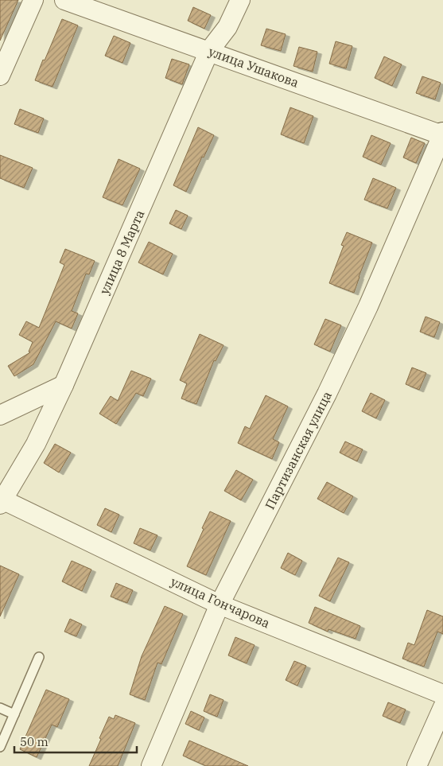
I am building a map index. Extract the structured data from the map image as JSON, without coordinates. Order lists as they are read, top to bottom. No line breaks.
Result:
{"streets":{"street":["улица Ушакова","улица 8 Марта","Партизанская улица","улица Гончарова"]},"crossings":[["улица Ушакова","улица 8 Марта"],["улица Ушакова","Партизанская улица"],["улица 8 Марта","улица Гончарова"],["Партизанская улица","улица Гончарова"]],"scale_bar":"50 m"}
